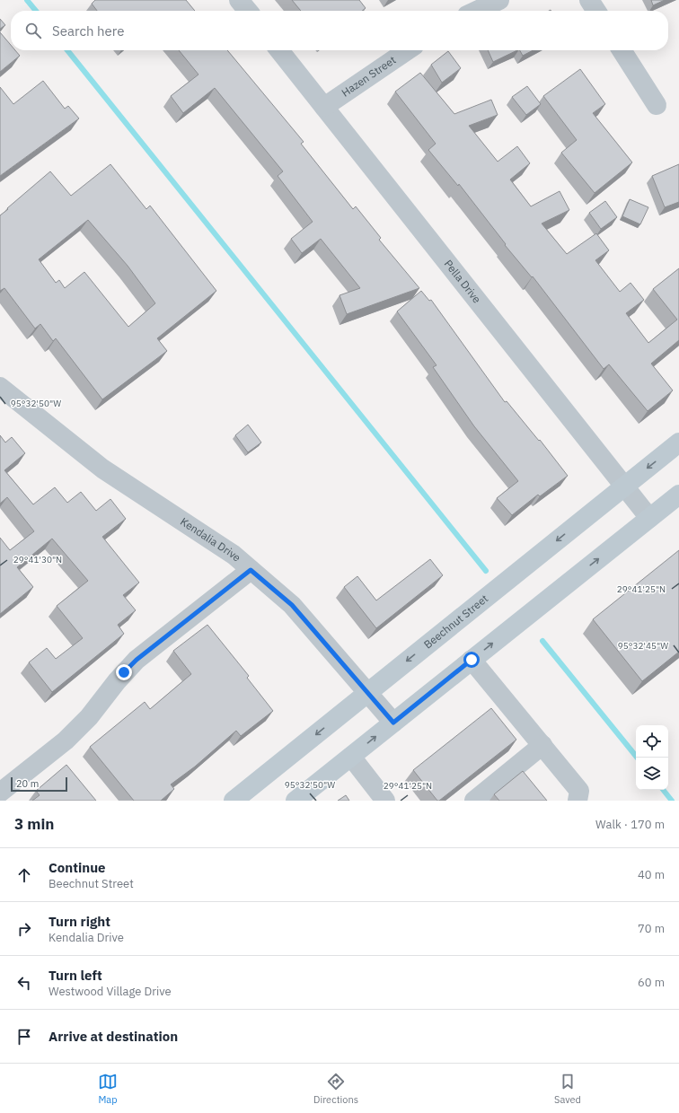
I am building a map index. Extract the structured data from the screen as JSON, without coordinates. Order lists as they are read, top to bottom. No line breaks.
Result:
{"streets":{"main road":["Beechnut Street"],"street":["Hazen Street","Pella Drive","Kendalia Drive"]},"crossings":[["Hazen Street","Pella Drive"],["Pella Drive","Beechnut Street"],["Kendalia Drive","Beechnut Street"]],"scale_bar":"20 m","page":{"search":"Search here","scale":"20 m","heading":["3 min","Walk · 170 m"],"list":[["Continue","Beechnut Street","40 m"],["Turn right","Kendalia Drive","70 m"],["Turn left","Westwood Village Drive","60 m"],"Arrive at destination"],"nav":["Map","Directions","Saved"]},"coordinates":["95°32'50\"W","29°41'30\"N","29°41'25\"N","95°32'45\"W"]}
